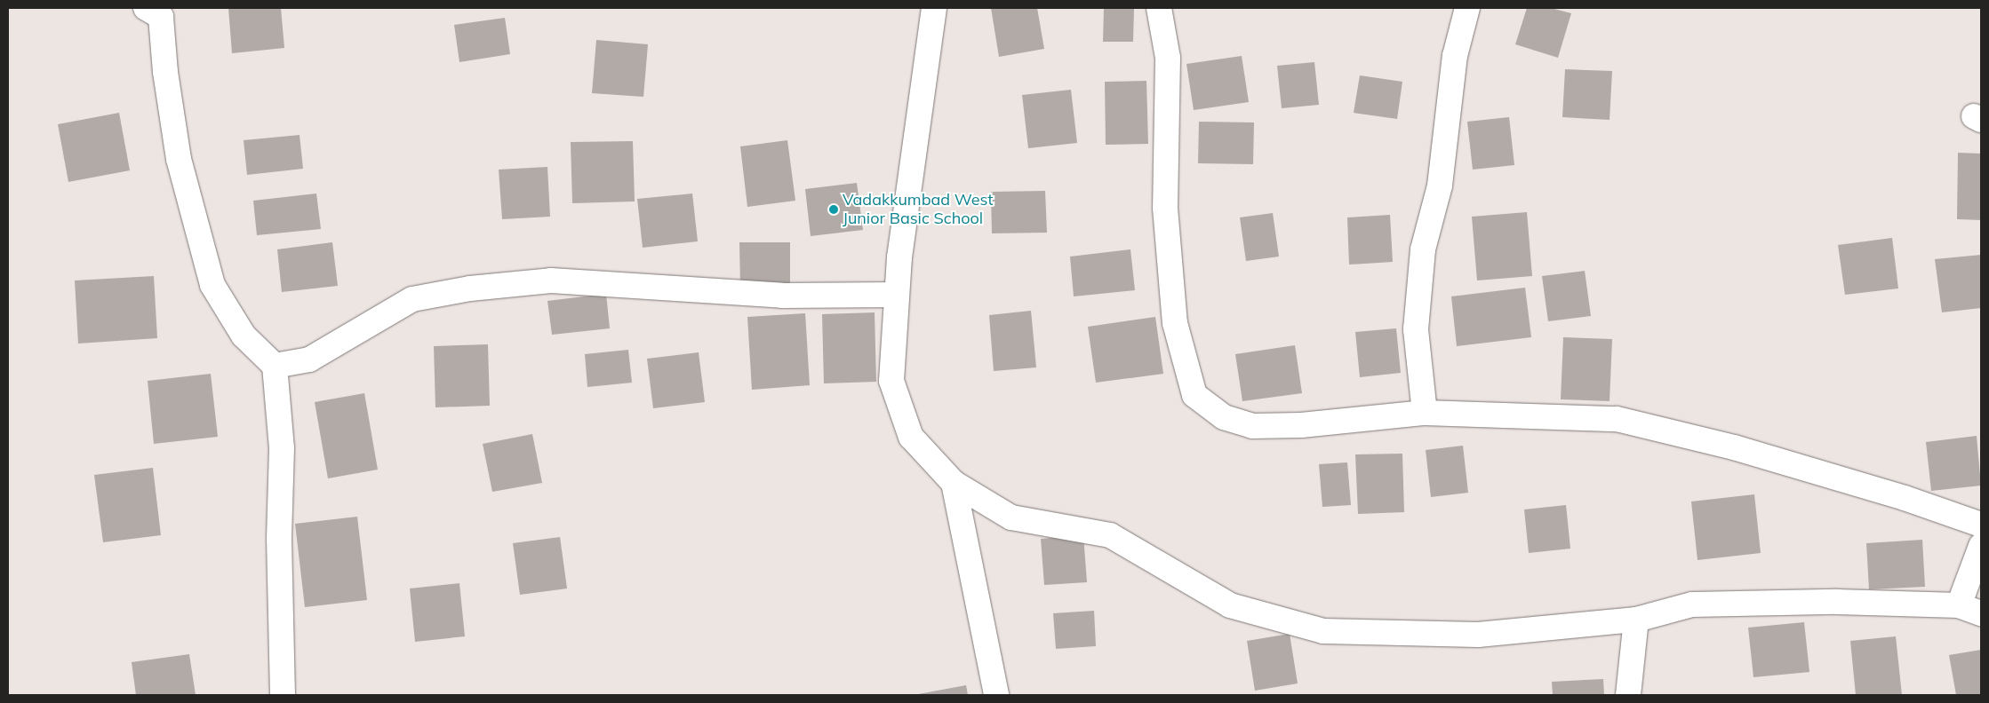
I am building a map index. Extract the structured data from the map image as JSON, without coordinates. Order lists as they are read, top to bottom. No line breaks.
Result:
{"places":["Vadakkumbad West Junior Basic School"]}
